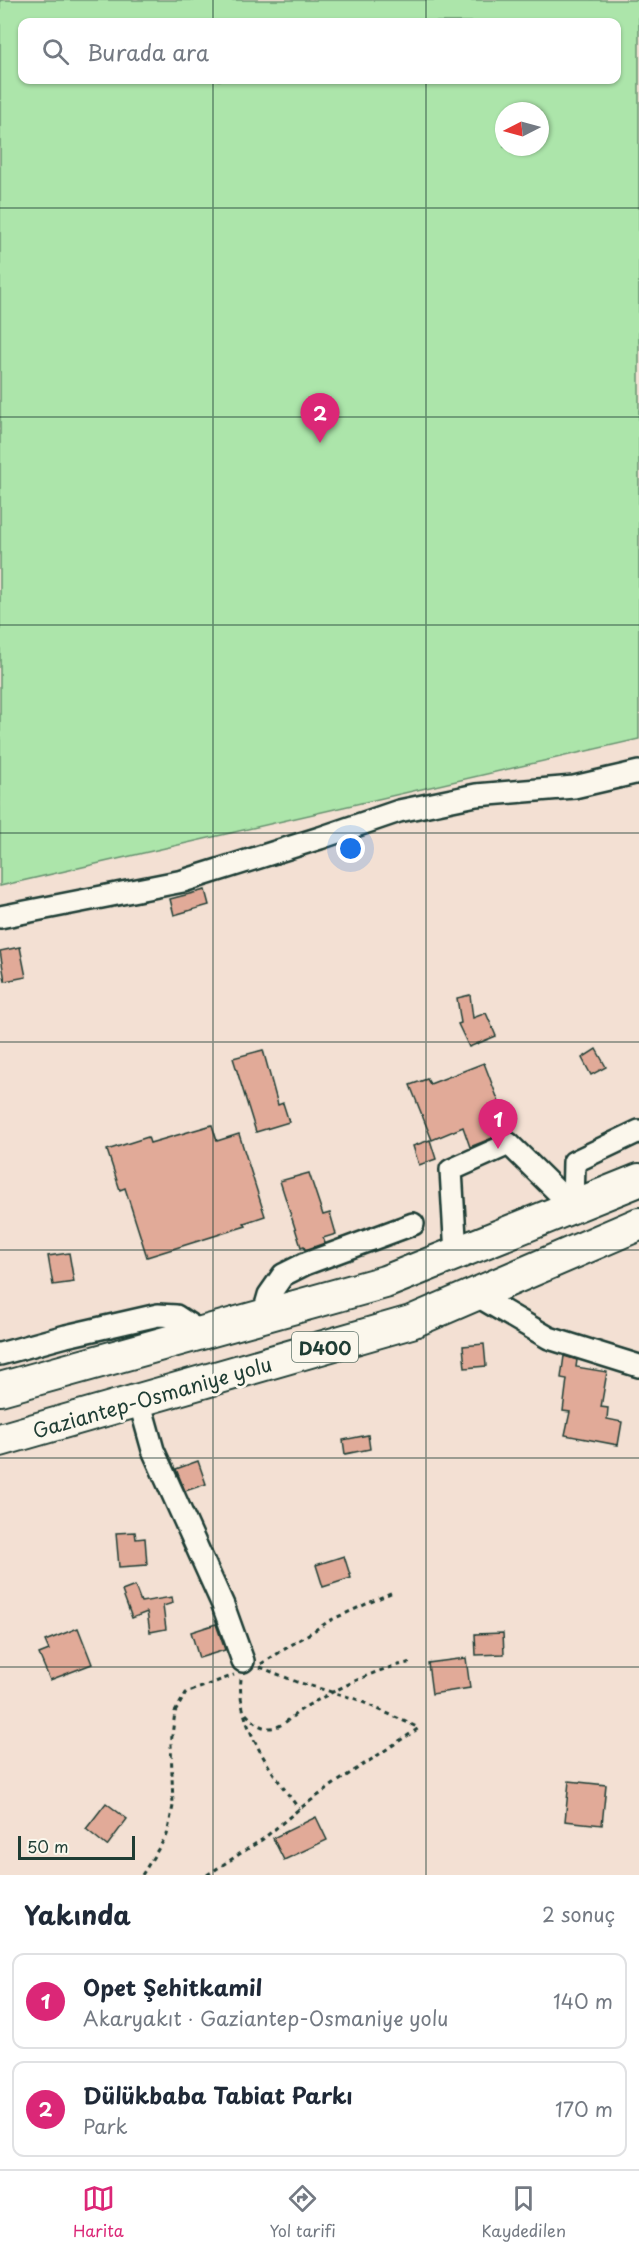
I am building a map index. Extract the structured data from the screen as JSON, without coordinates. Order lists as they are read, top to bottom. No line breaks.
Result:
{"streets":{"highway":["D400","Gaziantep-Osmaniye yolu"]},"scale_bar":"50 m","north":"left","page":{"search":"Burada ara","pins":["2","1"],"scale":"50 m","heading":["Yakında","2 sonuç"],"list":[{"mark":"1","name":"Opet Şehitkamil","note":"Akaryakıt · Gaziantep-Osmaniye yolu","value":"140 m"},{"mark":"2","name":"Dülükbaba Tabiat Parkı","note":"Park","value":"170 m"}],"nav":["Harita","Yol tarifi","Kaydedilen"]}}
